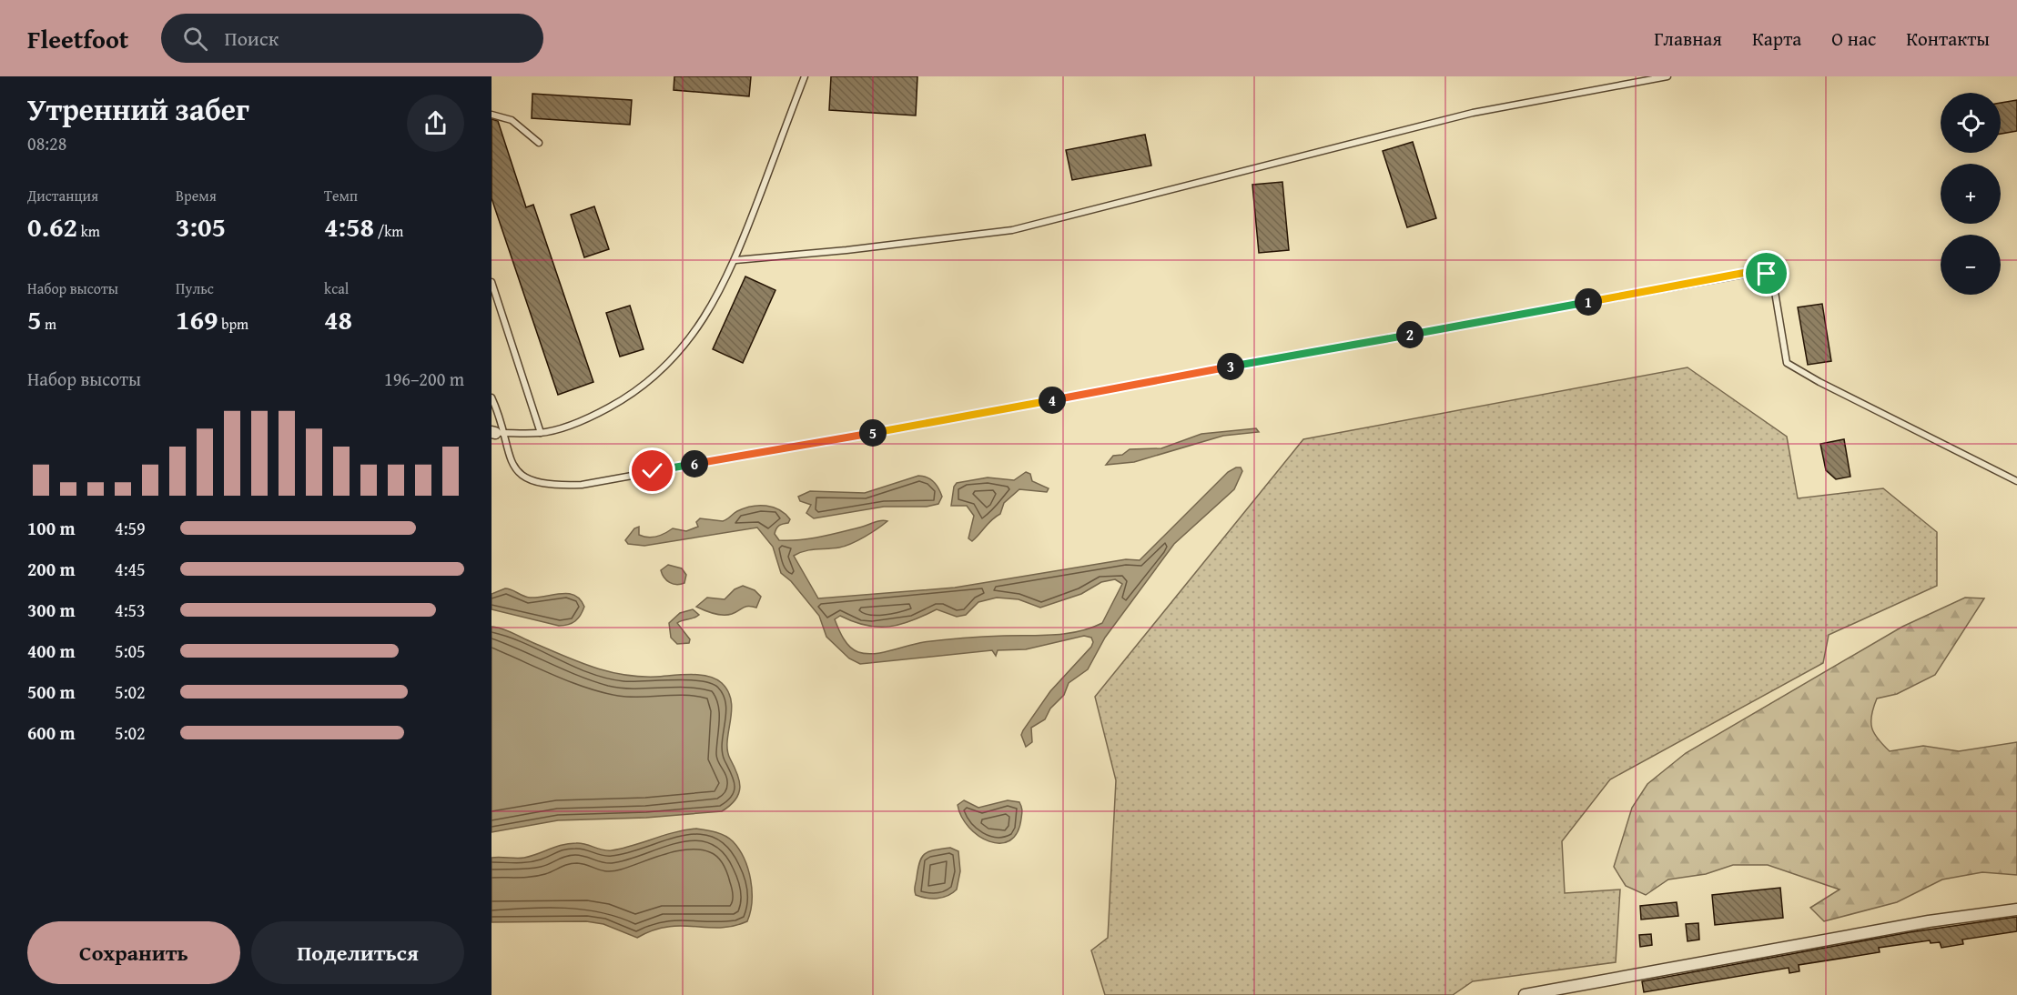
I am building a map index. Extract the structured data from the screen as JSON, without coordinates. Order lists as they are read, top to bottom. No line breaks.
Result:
{"page":{"header":"Fleetfoot","search":"Поиск","nav":["Главная","Карта","О нас","Контакты"],"heading":["Утренний забег","08:28"],"map_buttons":["+","−"],"stats":[["Дистанция","0.62 km"],["Время","3:05"],["Темп","4:58 /km"],["Набор высоты","5 m"],["Пульс","169 bpm"],["kcal","48"]],"pins":["1","2","3","4","5","6"],"chart":["Набор высоты","196–200 m"],"list":[{"name":"100 m","note":"4:59"},{"name":"200 m","note":"4:45"},{"name":"300 m","note":"4:53"},{"name":"400 m","note":"5:05"},{"name":"500 m","note":"5:02"},{"name":"600 m","note":"5:02"}],"buttons":["Сохранить","Поделиться"]}}
